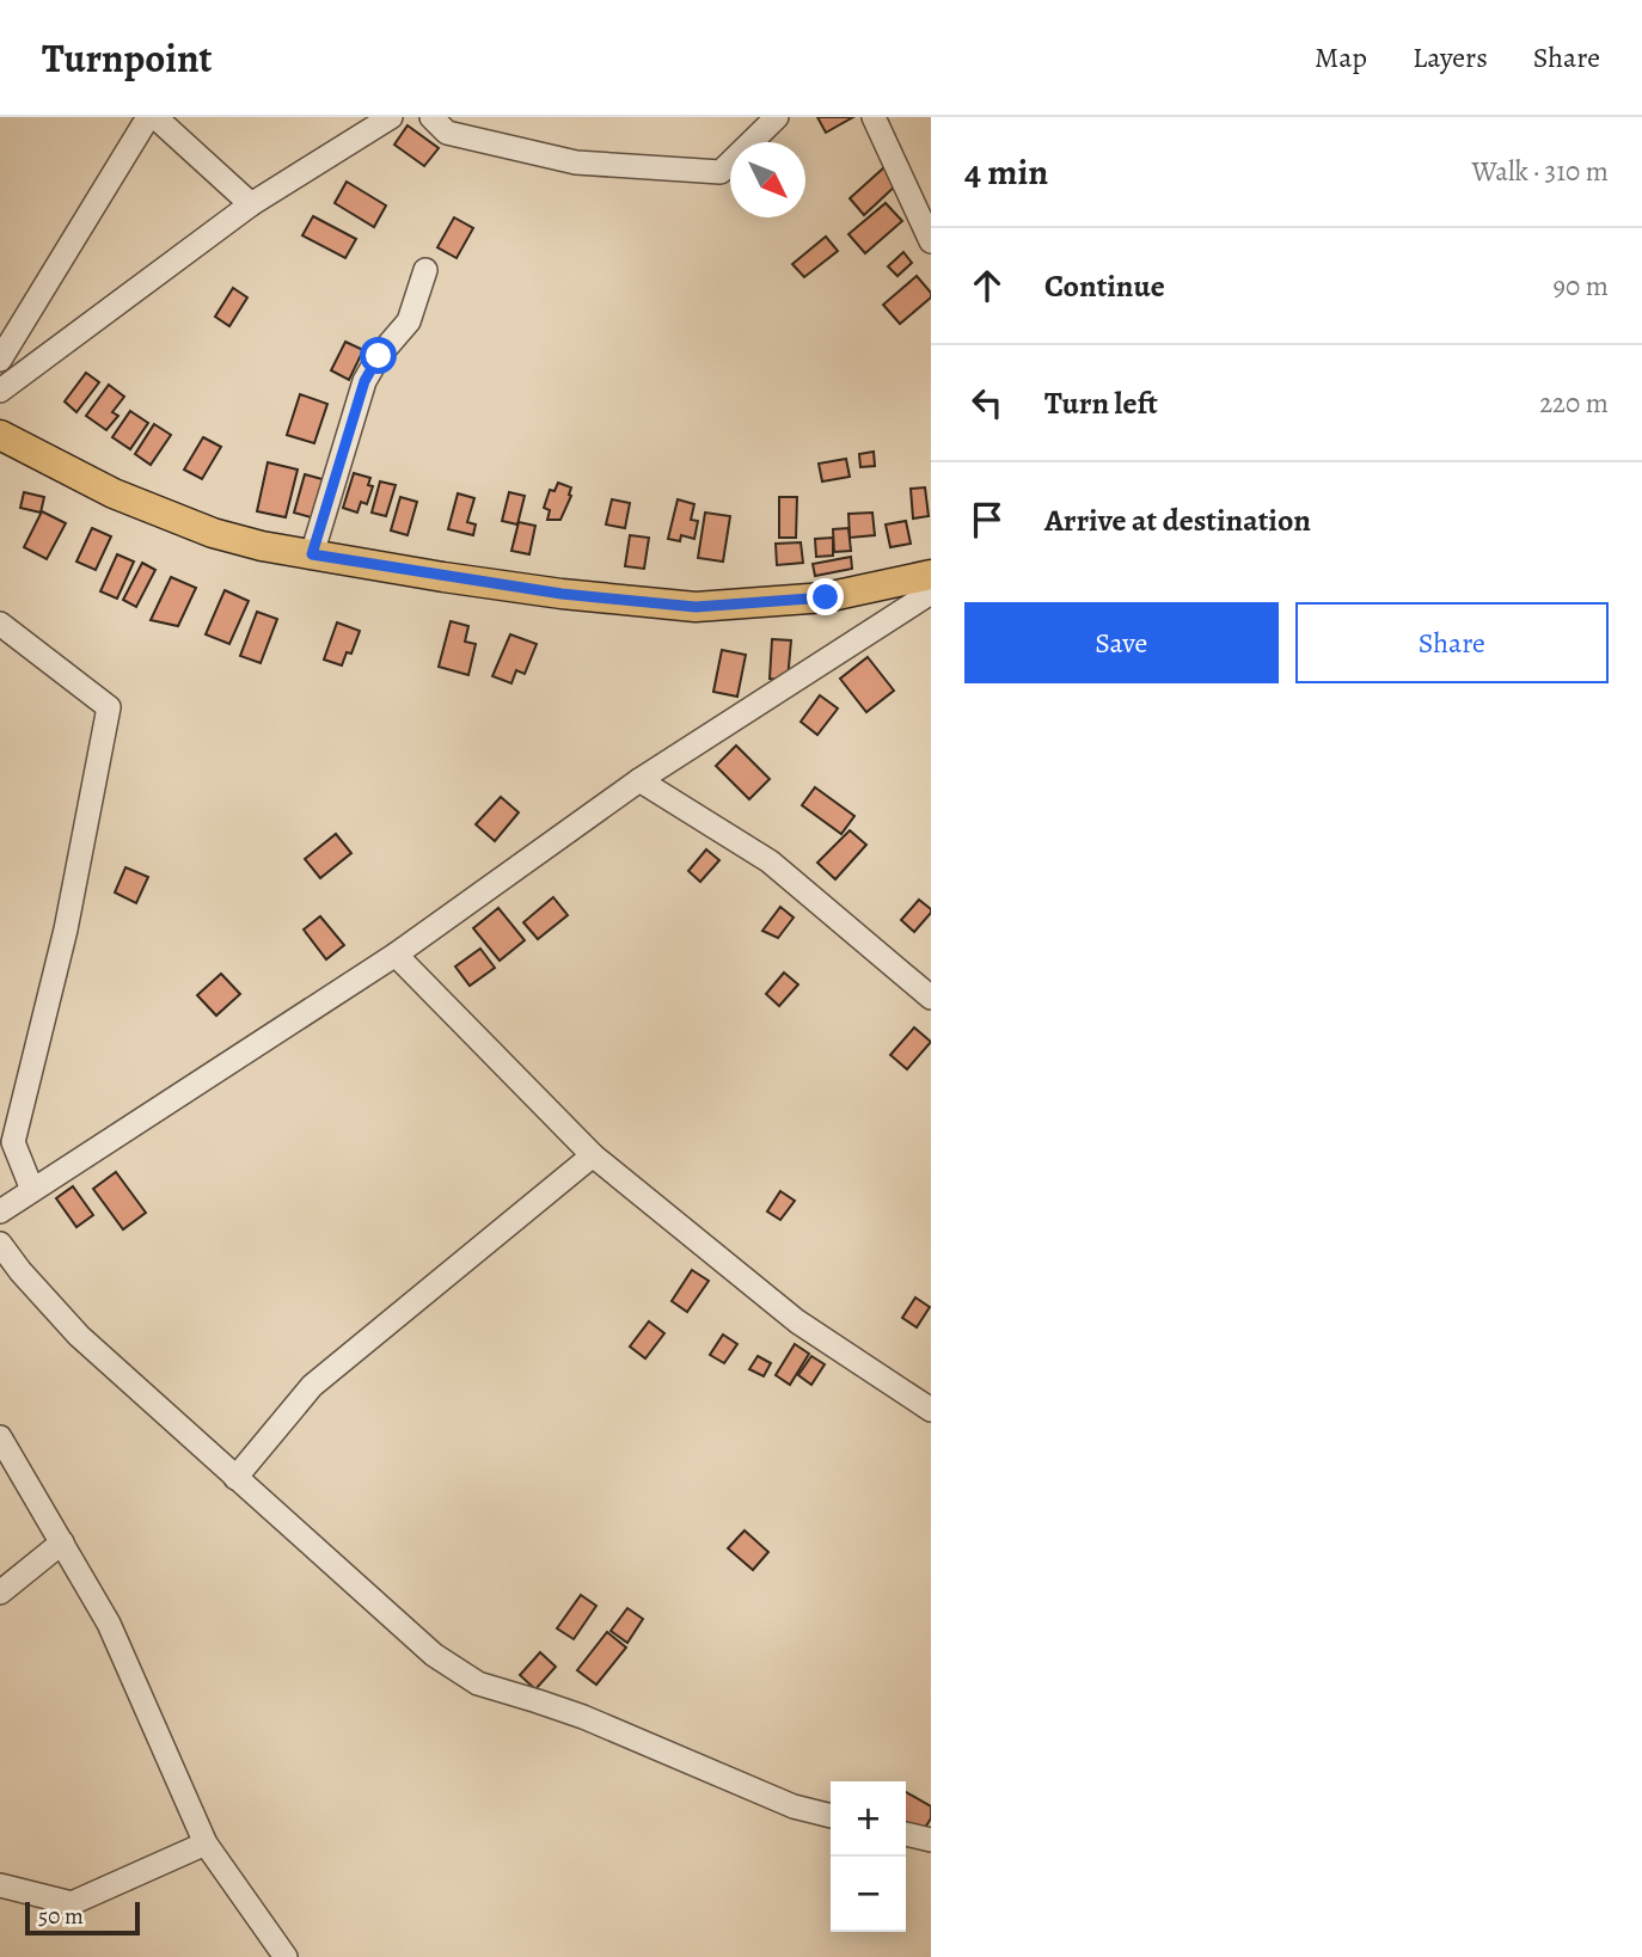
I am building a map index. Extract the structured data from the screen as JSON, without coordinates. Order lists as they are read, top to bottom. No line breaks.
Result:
{"scale_bar":"50 m","north":"bottom right","page":{"header":"Turnpoint","nav":["Map","Layers","Share"],"heading":["4 min","Walk · 310 m"],"list":[["Continue","90 m"],["Turn left","220 m"],"Arrive at destination"],"buttons":["Save","Share"],"map_buttons":["+","−"],"scale":"50 m"}}
